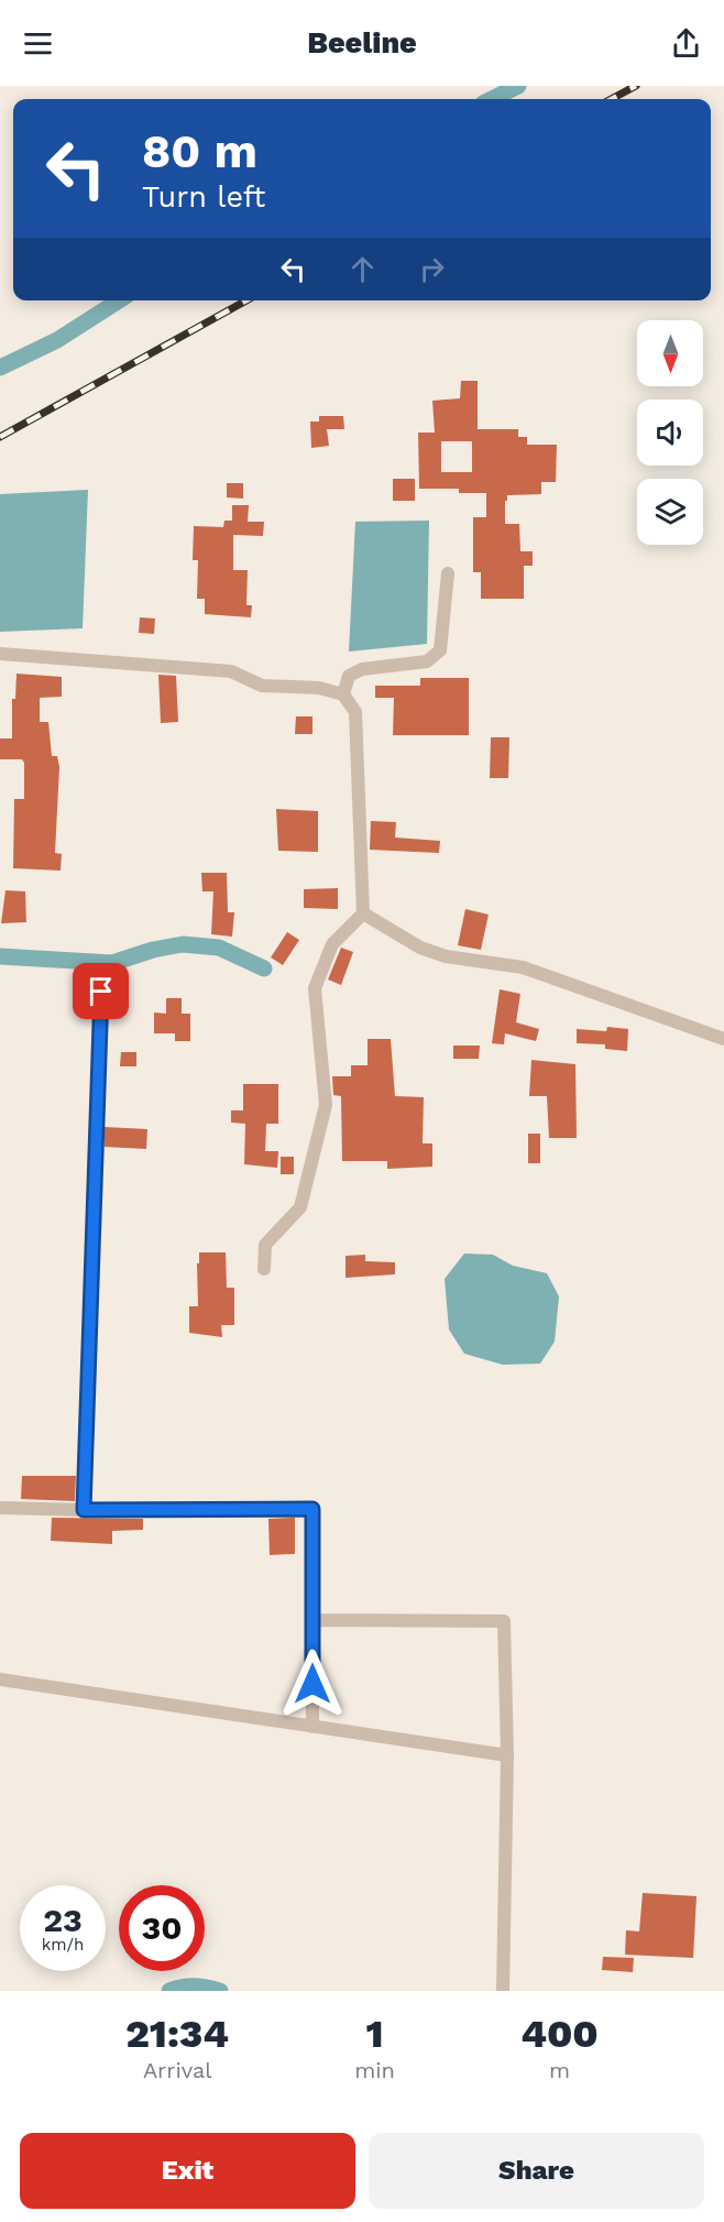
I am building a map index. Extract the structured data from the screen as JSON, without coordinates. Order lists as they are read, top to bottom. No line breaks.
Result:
{"north":"bottom","page":{"header":"Beeline","turn":["80 m","Turn left"],"speed":"23 km/h","limit":"30","eta":["21:34","Arrival","1","min","400","m"],"buttons":["Exit","Share"]}}
